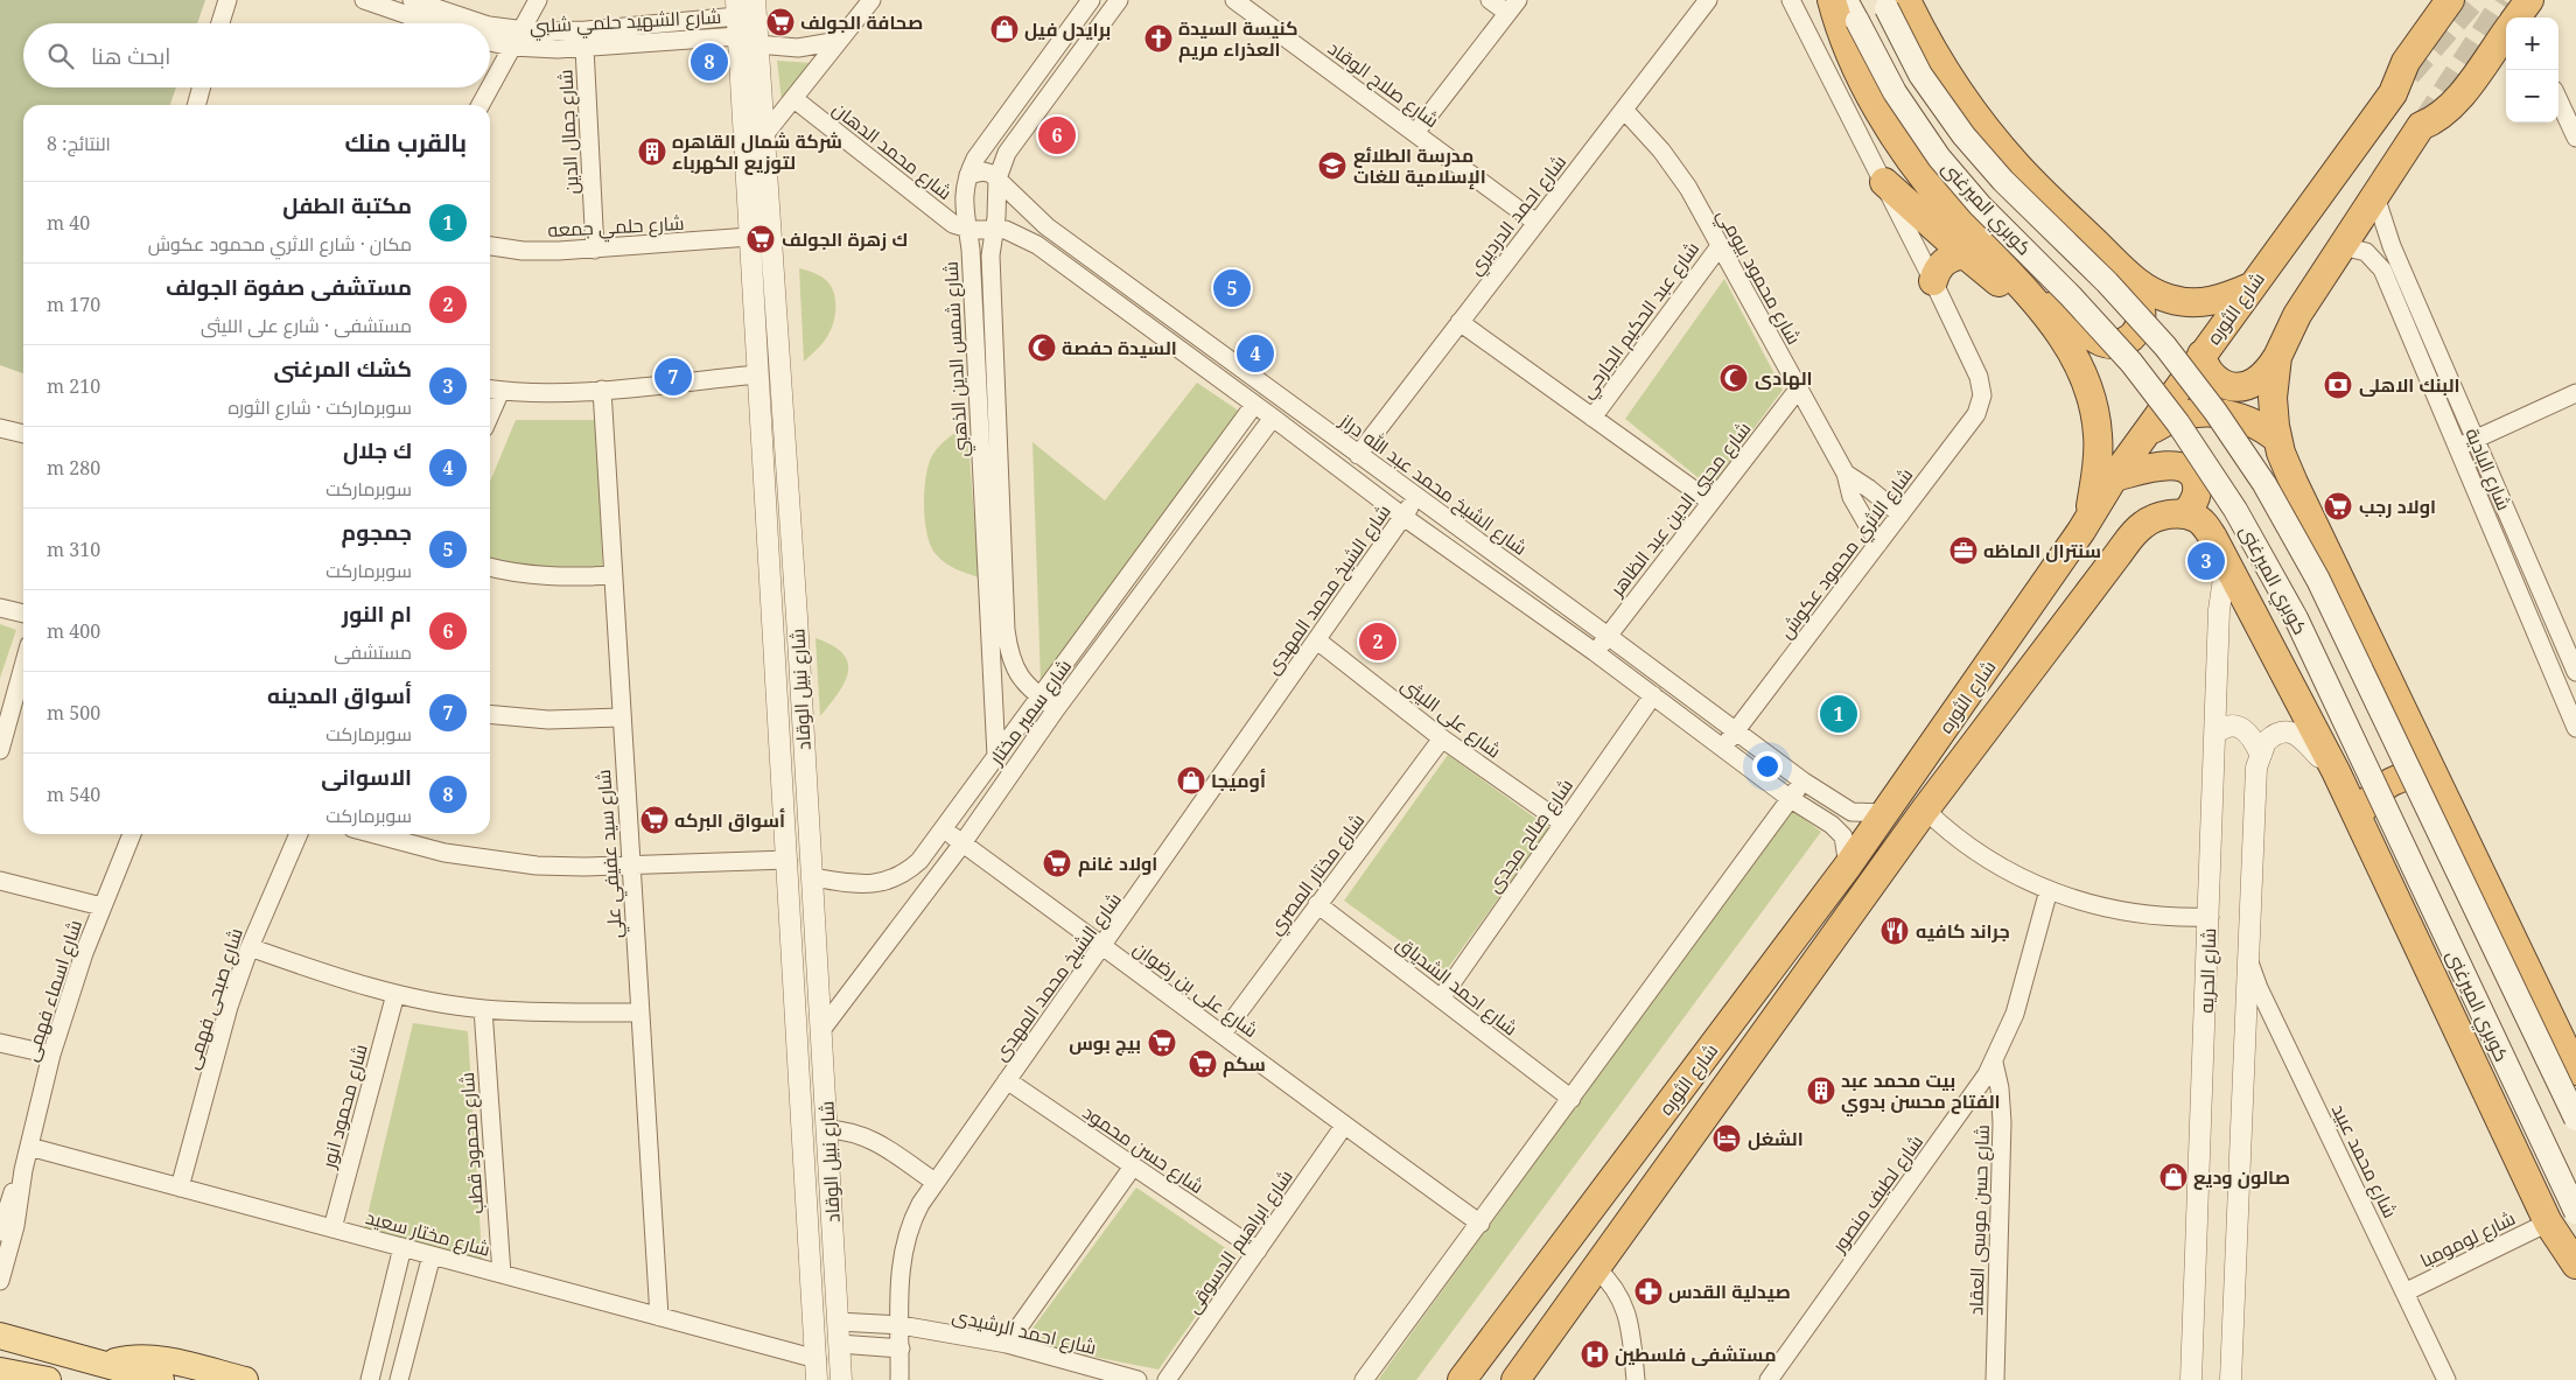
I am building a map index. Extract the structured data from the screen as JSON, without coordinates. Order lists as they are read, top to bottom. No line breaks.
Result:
{"streets":{"highway":["شارع الثوره"],"main road":["كوبري الميرغنى"],"street":["شارع الشهيد حلمي شلبي","شارع صلاح الوقاد","شارع جمال الدين","شارع محمد الدهان","شارع احمد الدرديري","شارع حلمي جمعه","شارع محمود بيومي","شارع عبد الحكيم الجارحي","شارع شمس الدين الذهبي","شارع البادية","شارع الشيخ محمد عبد الله دراز","شارع محيي الدين عبد الظاهر","شارع الاثري محمود عكوش","شارع الشيخ محمد المهدى","شارع نبيل الوقاد","شارع سمير مختار","شارع على الليثى","شارع صالح مجدى","شارع سيد عفيفي علي","شارع مختار المصري","شارع الحريه","شارع احمد الشدياق","شارع على بن رضوان","شارع اسماء فهمى","شارع صبحى فهمى","شارع محمود انور","شارع محمود قطب","شارع حسن محمود","شارع محمد عبيد","شارع لطيف منصور","شارع حسن موسى العقاد","شارع مختار سعيد","شارع لومومبا","شارع ابراهيم الدسوقى","شارع احمد الرشيدى"]},"crossings":[["شارع الشهيد حلمي شلبي","شارع جمال الدين"],["شارع الشهيد حلمي شلبي","شارع نبيل الوقاد"],["شارع صلاح الوقاد","شارع احمد الدرديري"],["شارع جمال الدين","شارع حلمي جمعه"],["شارع محمد الدهان","شارع شمس الدين الذهبي"],["شارع احمد الدرديري","شارع محمود بيومي"],["شارع احمد الدرديري","شارع عبد الحكيم الجارحي"],["شارع احمد الدرديري","شارع الشيخ محمد عبد الله دراز"],["شارع حلمي جمعه","شارع نبيل الوقاد"],["شارع محمود بيومي","شارع عبد الحكيم الجارحي"],["شارع محمود بيومي","شارع محيي الدين عبد الظاهر"],["شارع محمود بيومي","شارع الاثري محمود عكوش"],["شارع الثوره","شارع الشيخ محمد عبد الله دراز"],["شارع عبد الحكيم الجارحي","شارع محيي الدين عبد الظاهر"],["شارع شمس الدين الذهبي","شارع الشيخ محمد عبد الله دراز"],["شارع شمس الدين الذهبي","شارع سمير مختار"],["شارع الشيخ محمد عبد الله دراز","شارع محيي الدين عبد الظاهر"],["شارع الشيخ محمد عبد الله دراز","شارع الاثري محمود عكوش"],["شارع الشيخ محمد عبد الله دراز","شارع الشيخ محمد المهدى"],["شارع الشيخ محمد المهدى","شارع على الليثى"],["شارع الشيخ محمد المهدى","شارع على بن رضوان"],["شارع الشيخ محمد المهدى","شارع حسن محمود"],["شارع الشيخ محمد المهدى","شارع احمد الرشيدى"],["شارع نبيل الوقاد","شارع سمير مختار"],["شارع نبيل الوقاد","شارع مختار سعيد"],["شارع نبيل الوقاد","شارع احمد الرشيدى"],["شارع سمير مختار","شارع على بن رضوان"],["شارع على الليثى","شارع صالح مجدى"],["شارع على الليثى","شارع مختار المصري"],["شارع صالح مجدى","شارع احمد الشدياق"],["شارع سيد عفيفي علي","شارع مختار سعيد"],["شارع مختار المصري","شارع احمد الشدياق"],["شارع مختار المصري","شارع على بن رضوان"],["شارع الحريه","شارع محمد عبيد"],["شارع على بن رضوان","شارع ابراهيم الدسوقى"],["شارع اسماء فهمى","شارع مختار سعيد"],["شارع صبحى فهمى","شارع مختار سعيد"],["شارع محمود انور","شارع مختار سعيد"],["شارع محمود قطب","شارع مختار سعيد"],["شارع حسن محمود","شارع ابراهيم الدسوقى"],["شارع محمد عبيد","شارع لومومبا"],["شارع لطيف منصور","شارع حسن موسى العقاد"]],"places":{"supermarket":["صحافة الجولف","ك زهرة الجولف","اولاد رجب","أسواق البركه","اولاد غانم","بيج بوس","سكم"],"shop":["برايدل فيل","أوميجا","صالون وديع"],"church":["كنيسة السيدة العذراء مريم"],"building":["شركة شمال القاهره لتوزيع الكهرباء","بيت محمد عبد الفتاح محسن بدوي"],"school or university":["مدرسة الطلائع الإسلامية للغات"],"mosque":["السيدة حفصة","الهادى"],"bank":["البنك الاهلى"],"office":["سنترال الماظه"],"restaurant":["جراند كافيه"],"hotel":["الشغل"],"pharmacy":["صيدلية القدس"],"hospital":["مستشفى فلسطين"]},"page":{"map_buttons":["+","−"],"search":"ابحث هنا","pins":["8","6","5","4","7","3","2","1"],"heading":["بالقرب منك","النتائج: 8"],"list":[{"mark":"1","name":"مكتبة الطفل","note":"مكان · شارع الاثري محمود عكوش","value":"40 m"},{"mark":"2","name":"مستشفى صفوة الجولف","note":"مستشفى · شارع على الليثى","value":"170 m"},{"mark":"3","name":"كشك المرغنى","note":"سوبرماركت · شارع الثوره","value":"210 m"},{"mark":"4","name":"ك جلال","note":"سوبرماركت","value":"280 m"},{"mark":"5","name":"جمجوم","note":"سوبرماركت","value":"310 m"},{"mark":"6","name":"ام النور","note":"مستشفى","value":"400 m"},{"mark":"7","name":"أسواق المدينه","note":"سوبرماركت","value":"500 m"},{"mark":"8","name":"الاسوانى","note":"سوبرماركت","value":"540 m"}]}}
